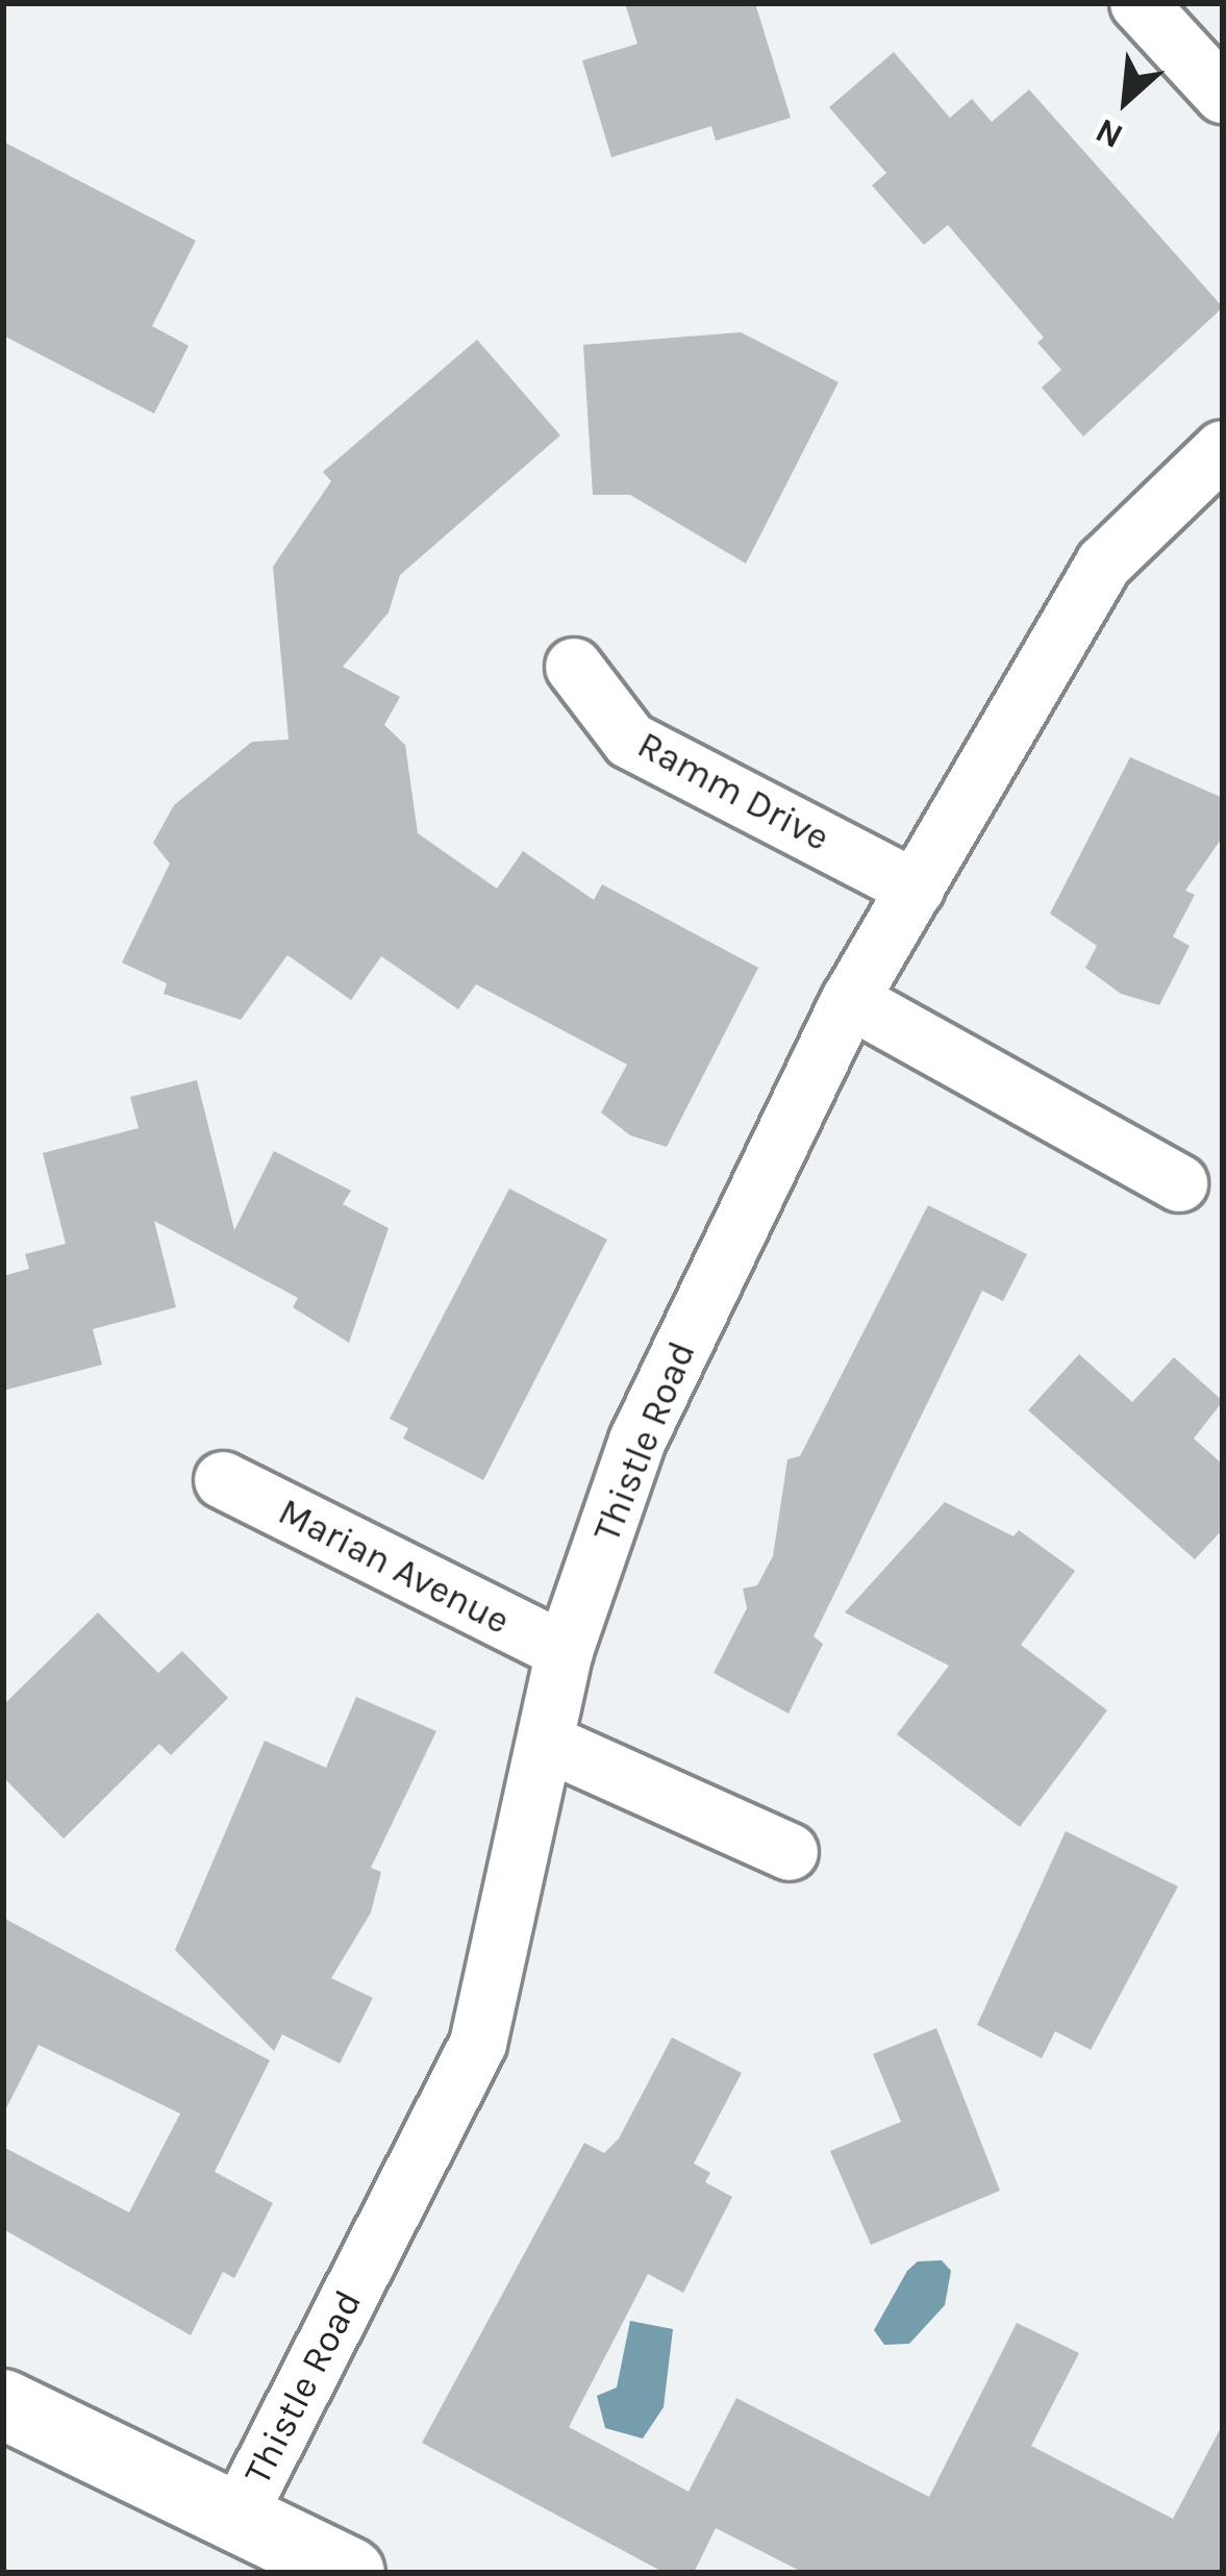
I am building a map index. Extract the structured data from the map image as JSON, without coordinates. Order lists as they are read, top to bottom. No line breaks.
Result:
{"streets":{"street":["Ramm Drive","Thistle Road","Marian Avenue"]},"crossings":[["Ramm Drive","Thistle Road"],["Thistle Road","Marian Avenue"]],"north":"bottom left"}
